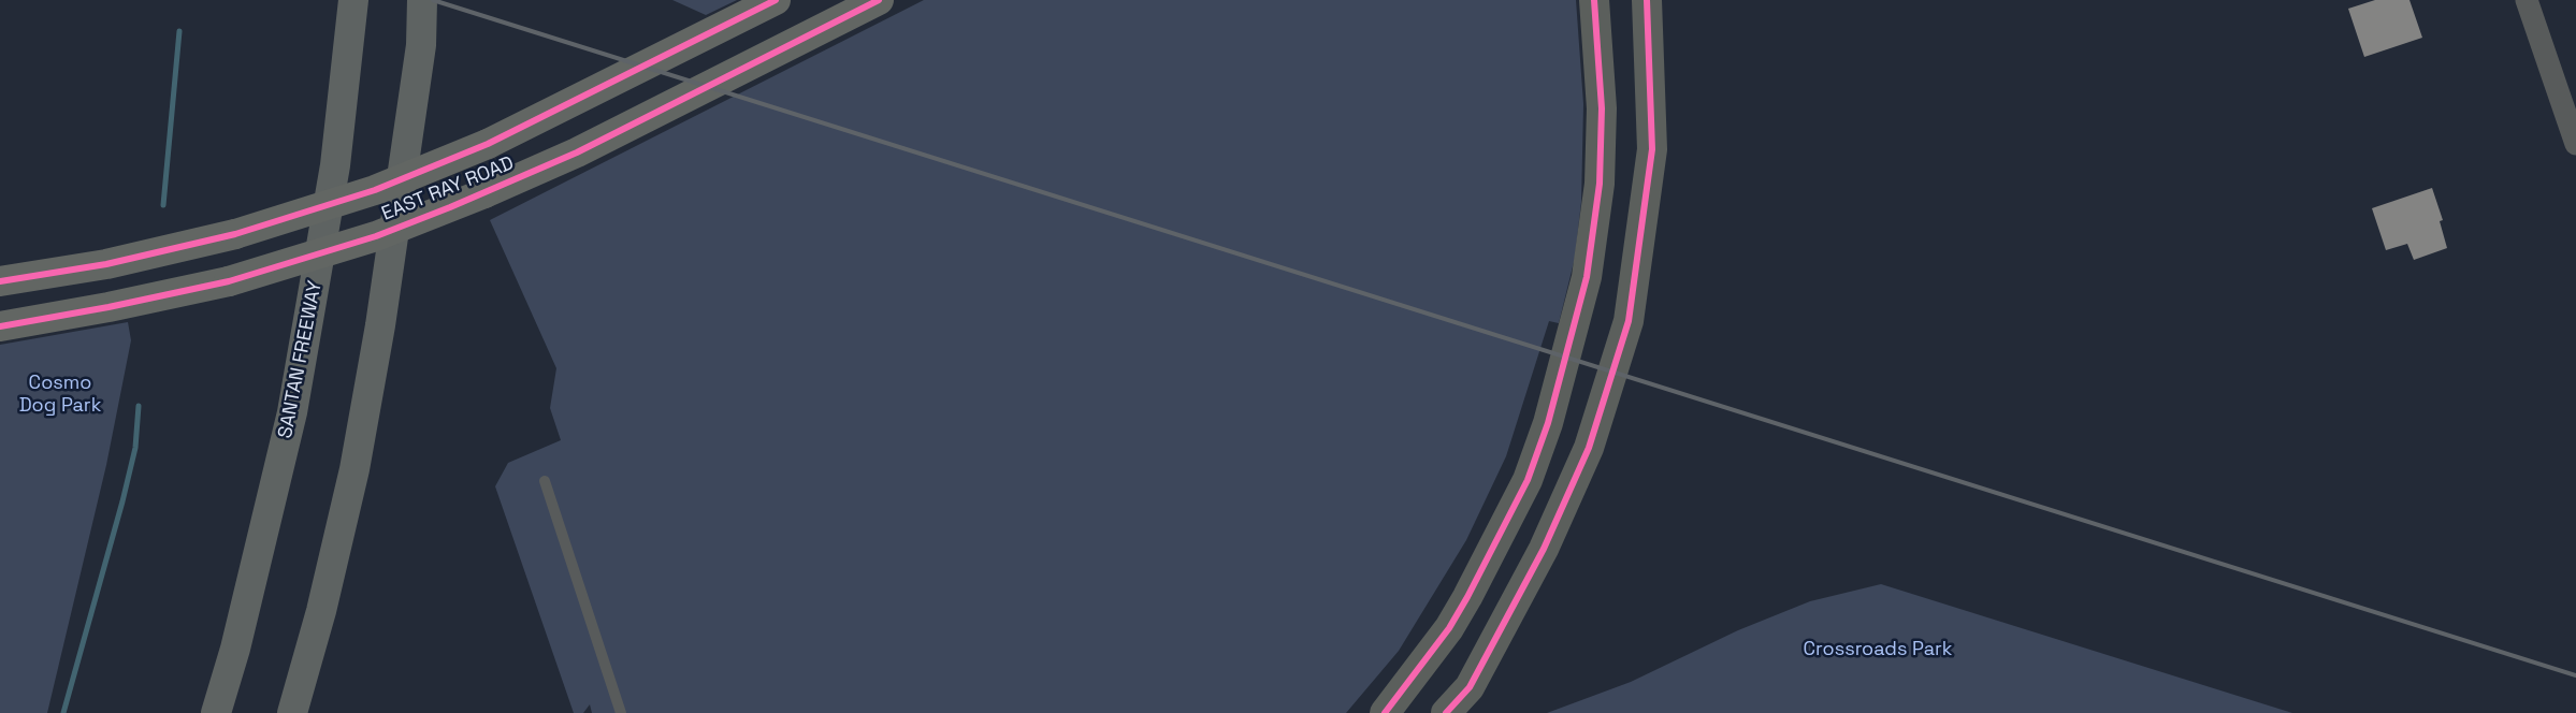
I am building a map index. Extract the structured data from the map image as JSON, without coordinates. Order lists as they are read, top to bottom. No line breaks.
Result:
{"streets":{"highway":["SANTAN FREEWAY"],"main road":["EAST RAY ROAD"]},"parks":["Cosmo Dog Park","Crossroads Park"]}
